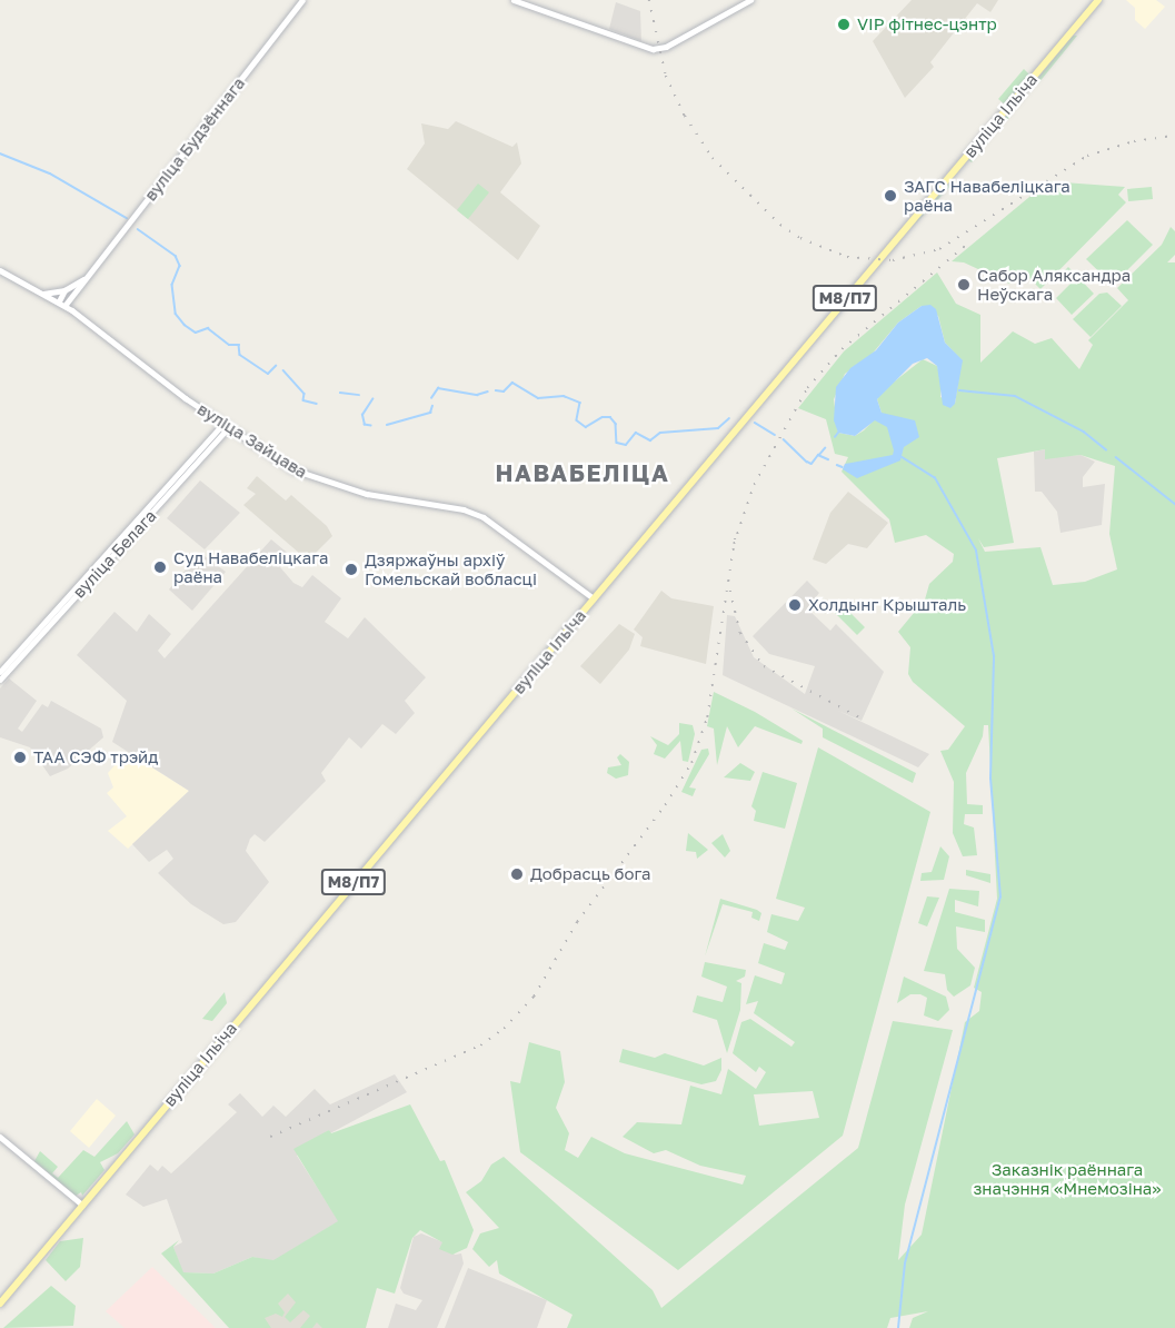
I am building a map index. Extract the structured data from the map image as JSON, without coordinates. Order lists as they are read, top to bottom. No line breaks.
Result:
{"streets":{"main road":["вуліца Ільіча","М8/П7"],"street":["вуліца Будзённага","вуліца Зайцава","вуліца Белага"]},"crossings":[["вуліца Ільіча","вуліца Зайцава"],["вуліца Будзённага","вуліца Зайцава"],["вуліца Зайцава","вуліца Белага"]],"districts":["НАВАБЕЛІЦА"],"parks":["Заказнік раённага значэння «Мнемозіна»"],"places":["VIP фітнес-цэнтр","ЗАГС Навабеліцкага раёна","Сабор Аляксандра Неўскага","Суд Навабеліцкага раёна","Дзяржаўны архіў Гомельскай вобласці","Холдынг Крышталь","ТАА СЭФ трэйд","Добрасць бога"]}
